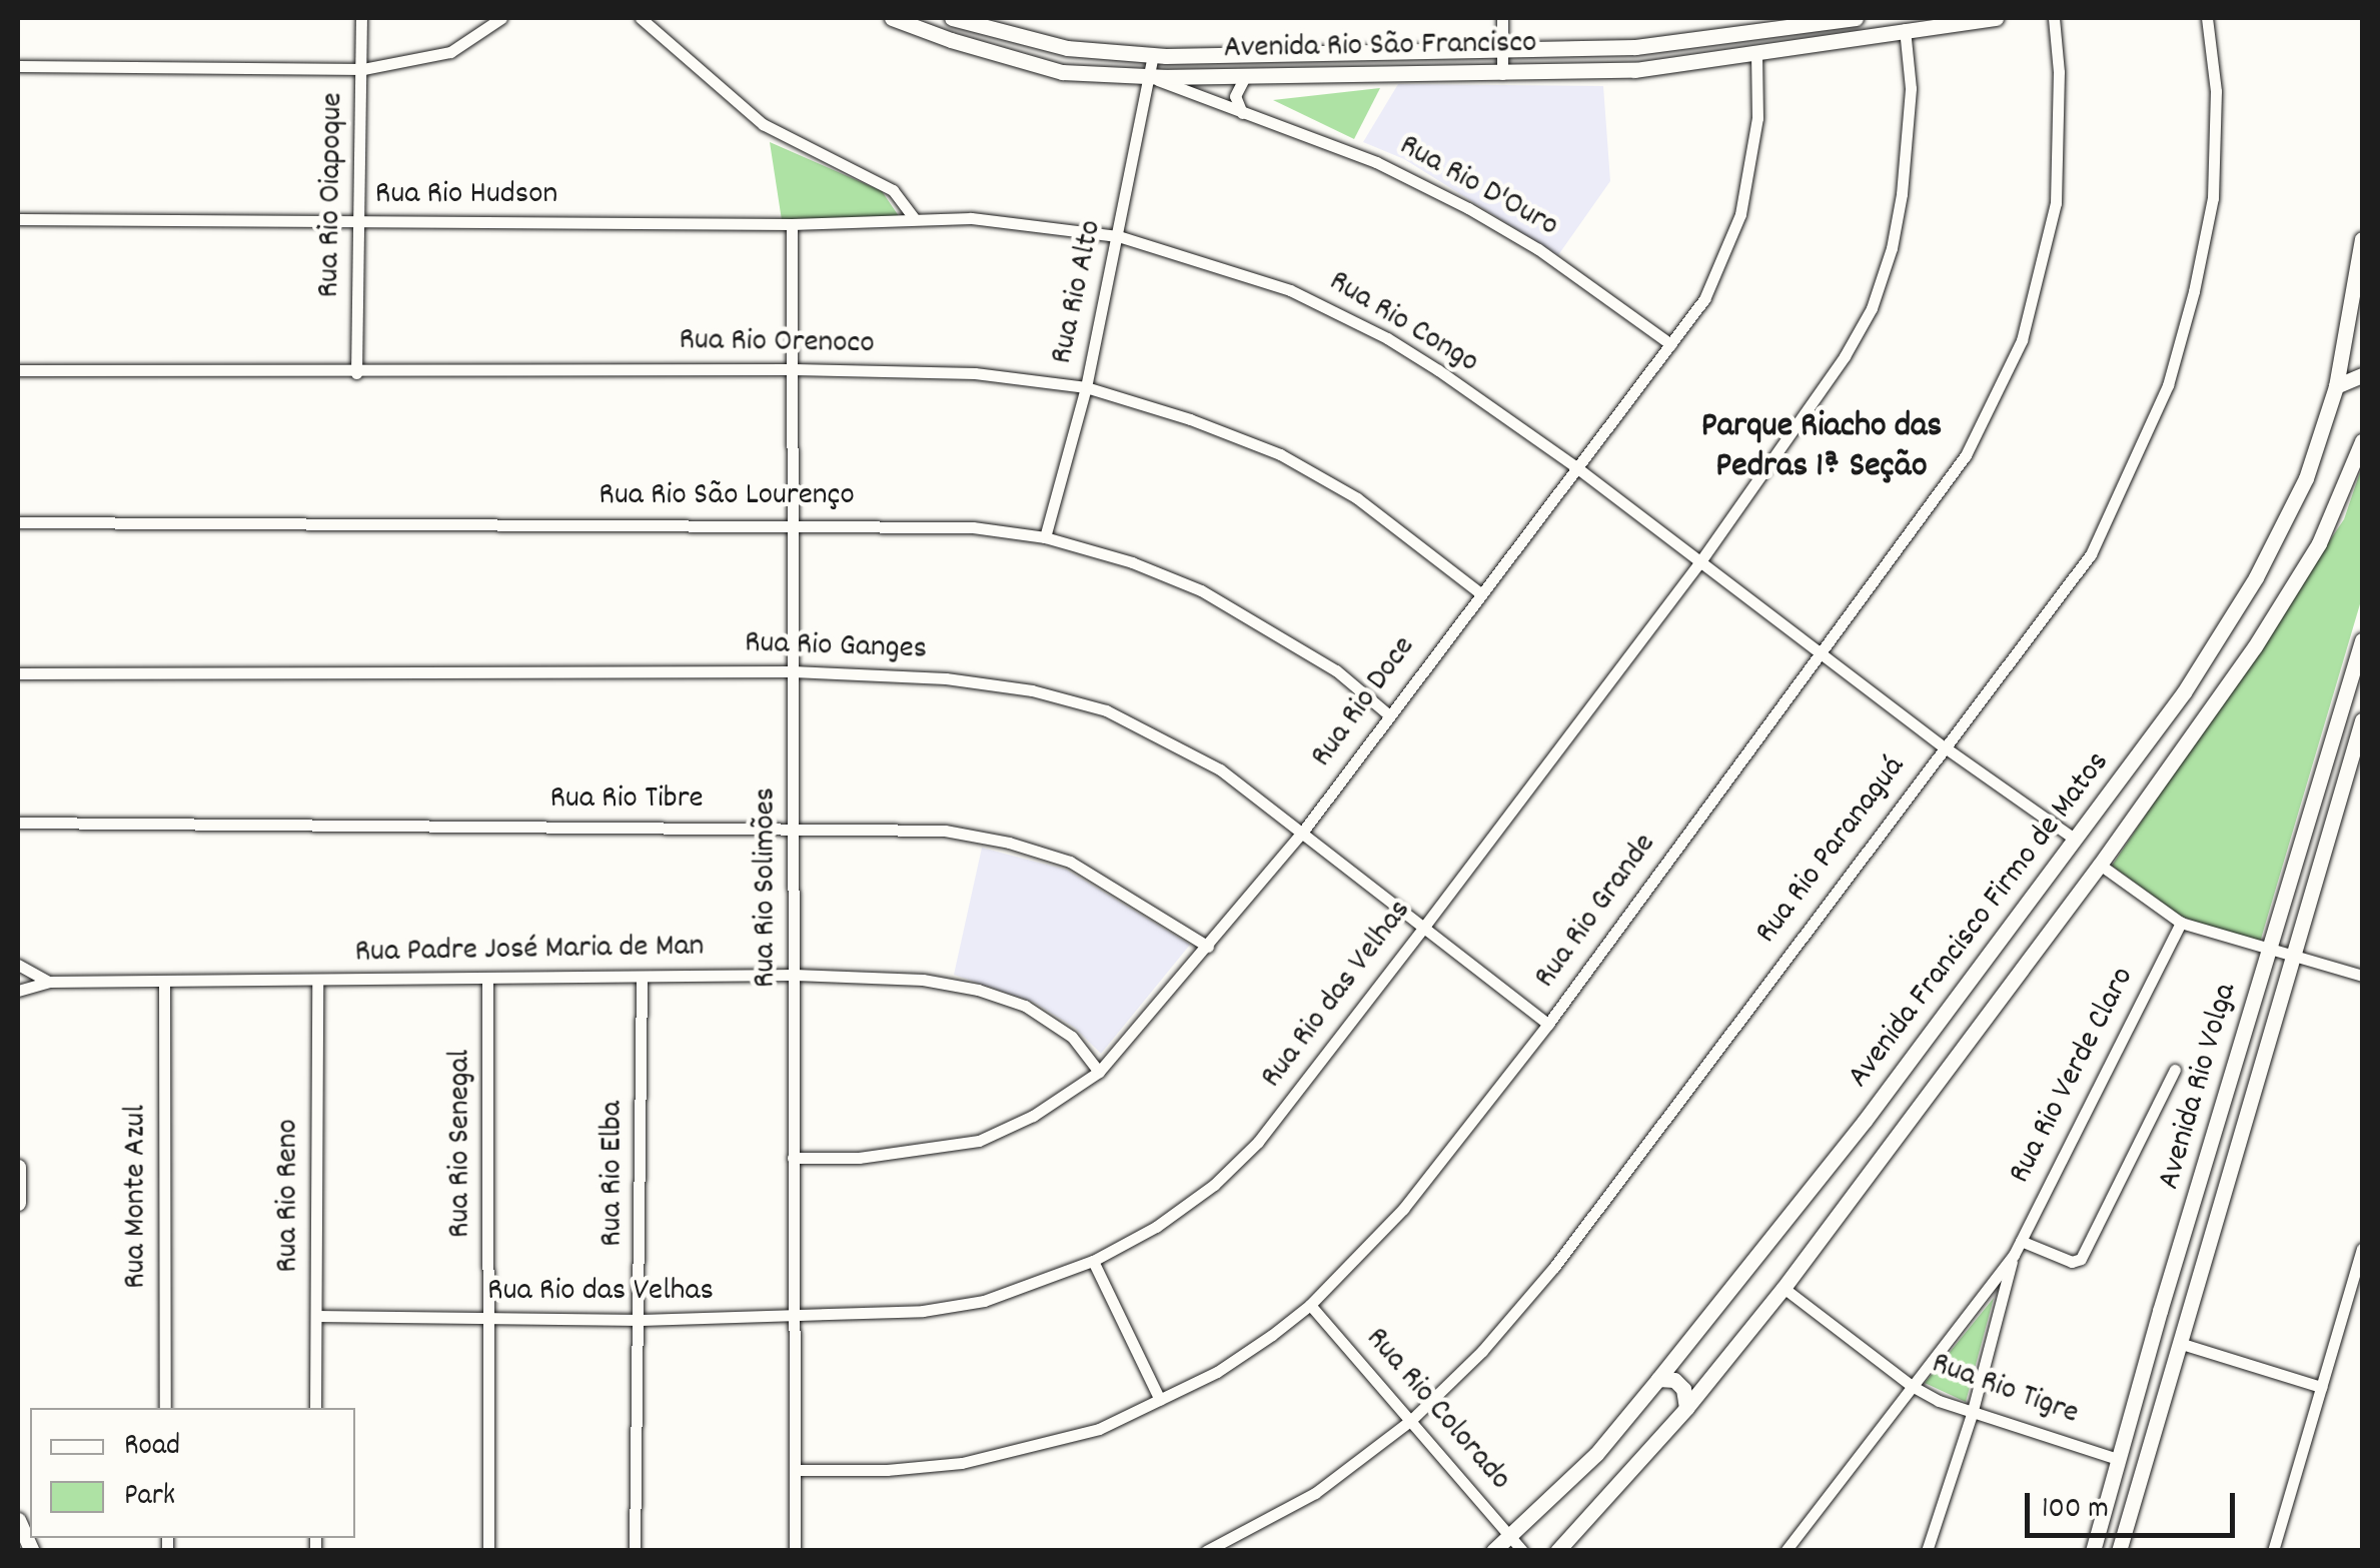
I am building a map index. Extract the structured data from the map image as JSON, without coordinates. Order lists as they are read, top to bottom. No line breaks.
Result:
{"streets":{"street":["Avenida Rio São Francisco","Rua Rio D'Ouro","Rua Rio Oiapoque","Rua Rio Hudson","Rua Rio Alto","Rua Rio Congo","Rua Rio Orenoco","Rua Rio São Lourenço","Rua Rio Ganges","Rua Rio Doce","Rua Rio Tibre","Rua Rio Paranaguá","Rua Rio Solimões","Rua Rio Grande","Avenida Francisco Firmo de Matos","Rua Padre José Maria de Man","Rua Rio das Velhas","Rua Rio Verde Claro","Avenida Rio Volga","Rua Rio Senegal","Rua Rio Elba","Rua Rio Reno","Rua Monte Azul","Rua Rio Tigre","Rua Rio Colorado"]},"crossings":[["Avenida Rio São Francisco","Rua Rio D'Ouro"],["Avenida Rio São Francisco","Rua Rio Alto"],["Avenida Rio São Francisco","Rua Rio Doce"],["Avenida Rio São Francisco","Rua Rio das Velhas"],["Rua Rio D'Ouro","Rua Rio Alto"],["Rua Rio D'Ouro","Rua Rio Doce"],["Rua Rio Oiapoque","Rua Rio Hudson"],["Rua Rio Oiapoque","Rua Rio Orenoco"],["Rua Rio Hudson","Rua Rio Congo"],["Rua Rio Hudson","Rua Rio Solimões"],["Rua Rio Alto","Rua Rio Congo"],["Rua Rio Alto","Rua Rio Orenoco"],["Rua Rio Alto","Rua Rio São Lourenço"],["Rua Rio Congo","Rua Rio Doce"],["Rua Rio Congo","Rua Rio Paranaguá"],["Rua Rio Congo","Rua Rio Grande"],["Rua Rio Congo","Avenida Francisco Firmo de Matos"],["Rua Rio Congo","Rua Rio das Velhas"],["Rua Rio Orenoco","Rua Rio Doce"],["Rua Rio Orenoco","Rua Rio Solimões"],["Rua Rio São Lourenço","Rua Rio Doce"],["Rua Rio São Lourenço","Rua Rio Solimões"],["Rua Rio Ganges","Rua Rio Doce"],["Rua Rio Ganges","Rua Rio Solimões"],["Rua Rio Ganges","Rua Rio Grande"],["Rua Rio Ganges","Rua Rio das Velhas"],["Rua Rio Doce","Rua Rio Tibre"],["Rua Rio Doce","Rua Rio Solimões"],["Rua Rio Doce","Rua Padre José Maria de Man"],["Rua Rio Tibre","Rua Rio Solimões"],["Rua Rio Paranaguá","Rua Rio Colorado"],["Rua Rio Solimões","Rua Rio Grande"],["Rua Rio Solimões","Rua Padre José Maria de Man"],["Rua Rio Solimões","Rua Rio das Velhas"],["Rua Rio Grande","Rua Rio Colorado"],["Avenida Francisco Firmo de Matos","Rua Rio Tigre"],["Avenida Francisco Firmo de Matos","Rua Rio Colorado"],["Rua Padre José Maria de Man","Rua Rio Senegal"],["Rua Padre José Maria de Man","Rua Rio Elba"],["Rua Padre José Maria de Man","Rua Rio Reno"],["Rua Padre José Maria de Man","Rua Monte Azul"],["Rua Rio das Velhas","Rua Rio Senegal"],["Rua Rio das Velhas","Rua Rio Elba"],["Rua Rio das Velhas","Rua Rio Reno"],["Avenida Rio Volga","Rua Rio Tigre"]],"districts":["Parque Riacho das Pedras 1ª Seção"],"legend":["Road","Park"],"scale_bar":"100 m"}
